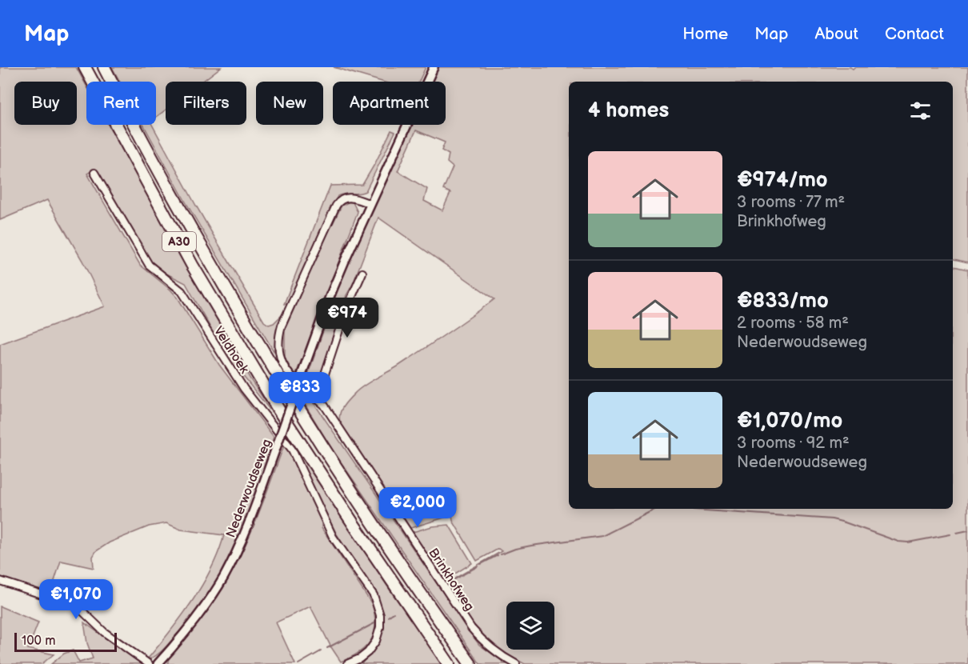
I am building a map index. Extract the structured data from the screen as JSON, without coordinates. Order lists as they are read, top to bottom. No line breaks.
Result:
{"streets":{"highway":["A30"],"street":["Veldhoek","Nederwoudseweg","Brinkhofweg"]},"crossings":[["Nederwoudseweg","Brinkhofweg"]],"scale_bar":"100 m","page":{"header":"Map","nav":["Home","Map","About","Contact"],"chip":["Buy","Rent","Filters","New","Apartment"],"heading":"4 homes","list":[{"name":"€974/mo","note":"3 rooms · 77 m² · Brinkhofweg"},{"name":"€833/mo","note":"2 rooms · 58 m² · Nederwoudseweg"},{"name":"€1,070/mo","note":"3 rooms · 92 m² · Nederwoudseweg"}],"price":["€974","€833","€2,000","€1,070"],"scale":"100 m"}}
